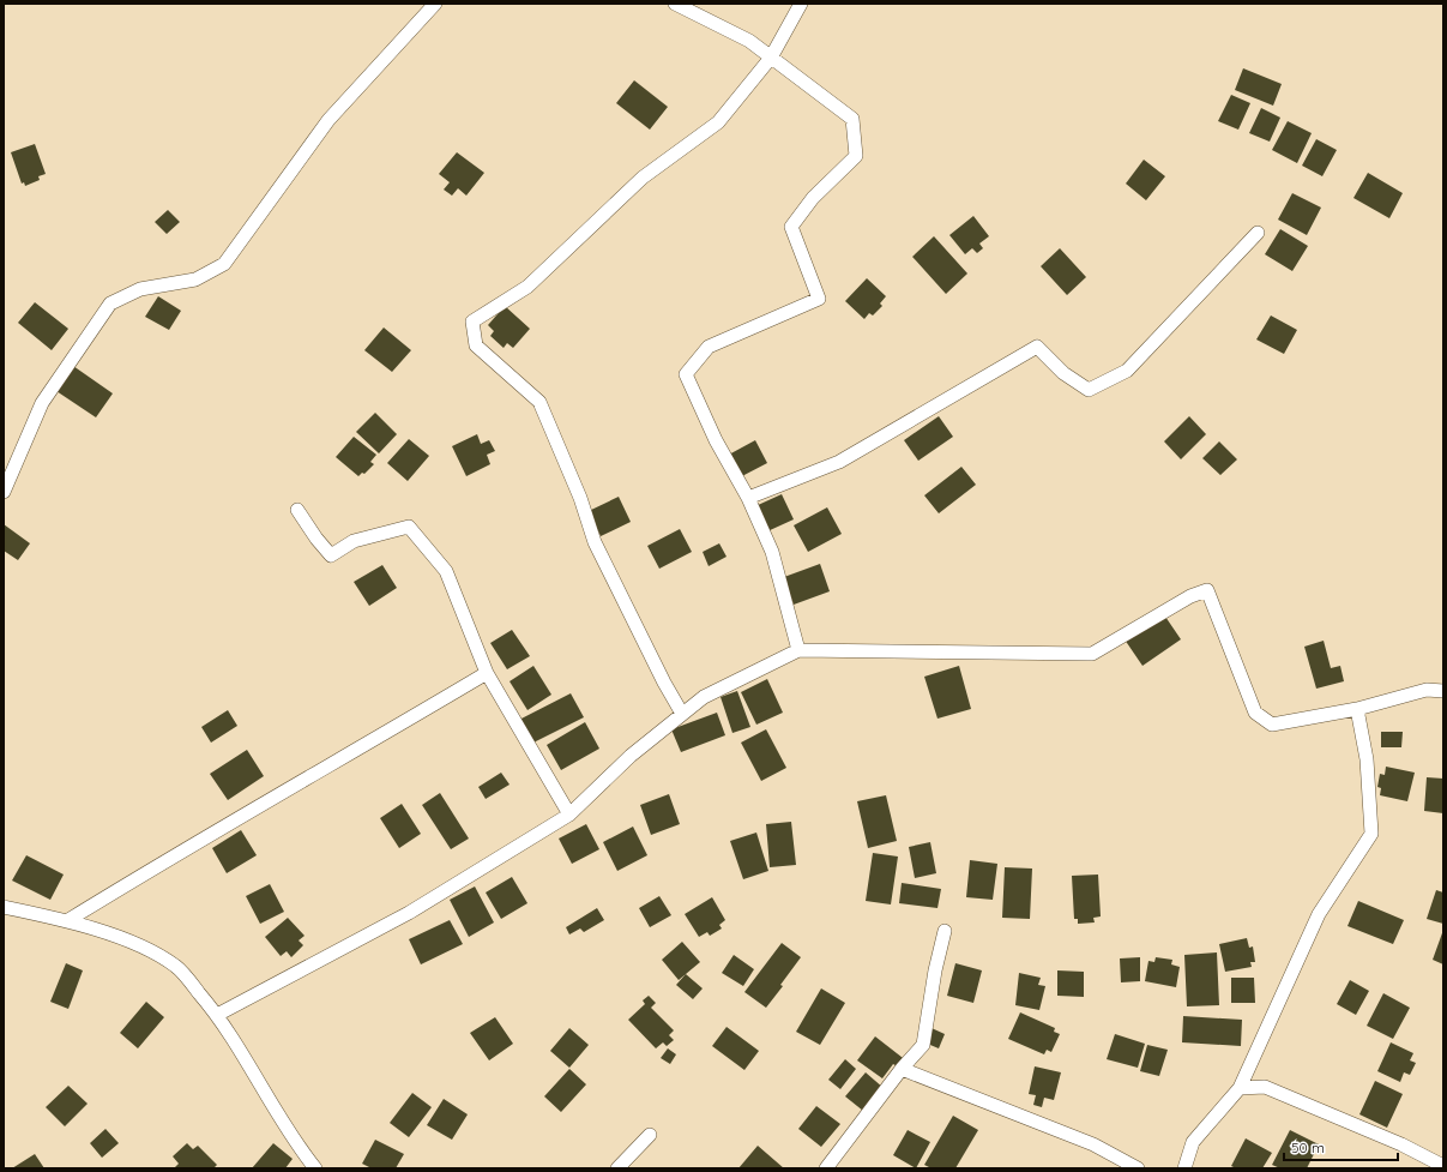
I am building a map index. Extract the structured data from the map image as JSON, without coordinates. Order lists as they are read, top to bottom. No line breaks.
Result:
{"scale_bar":"50 m"}
